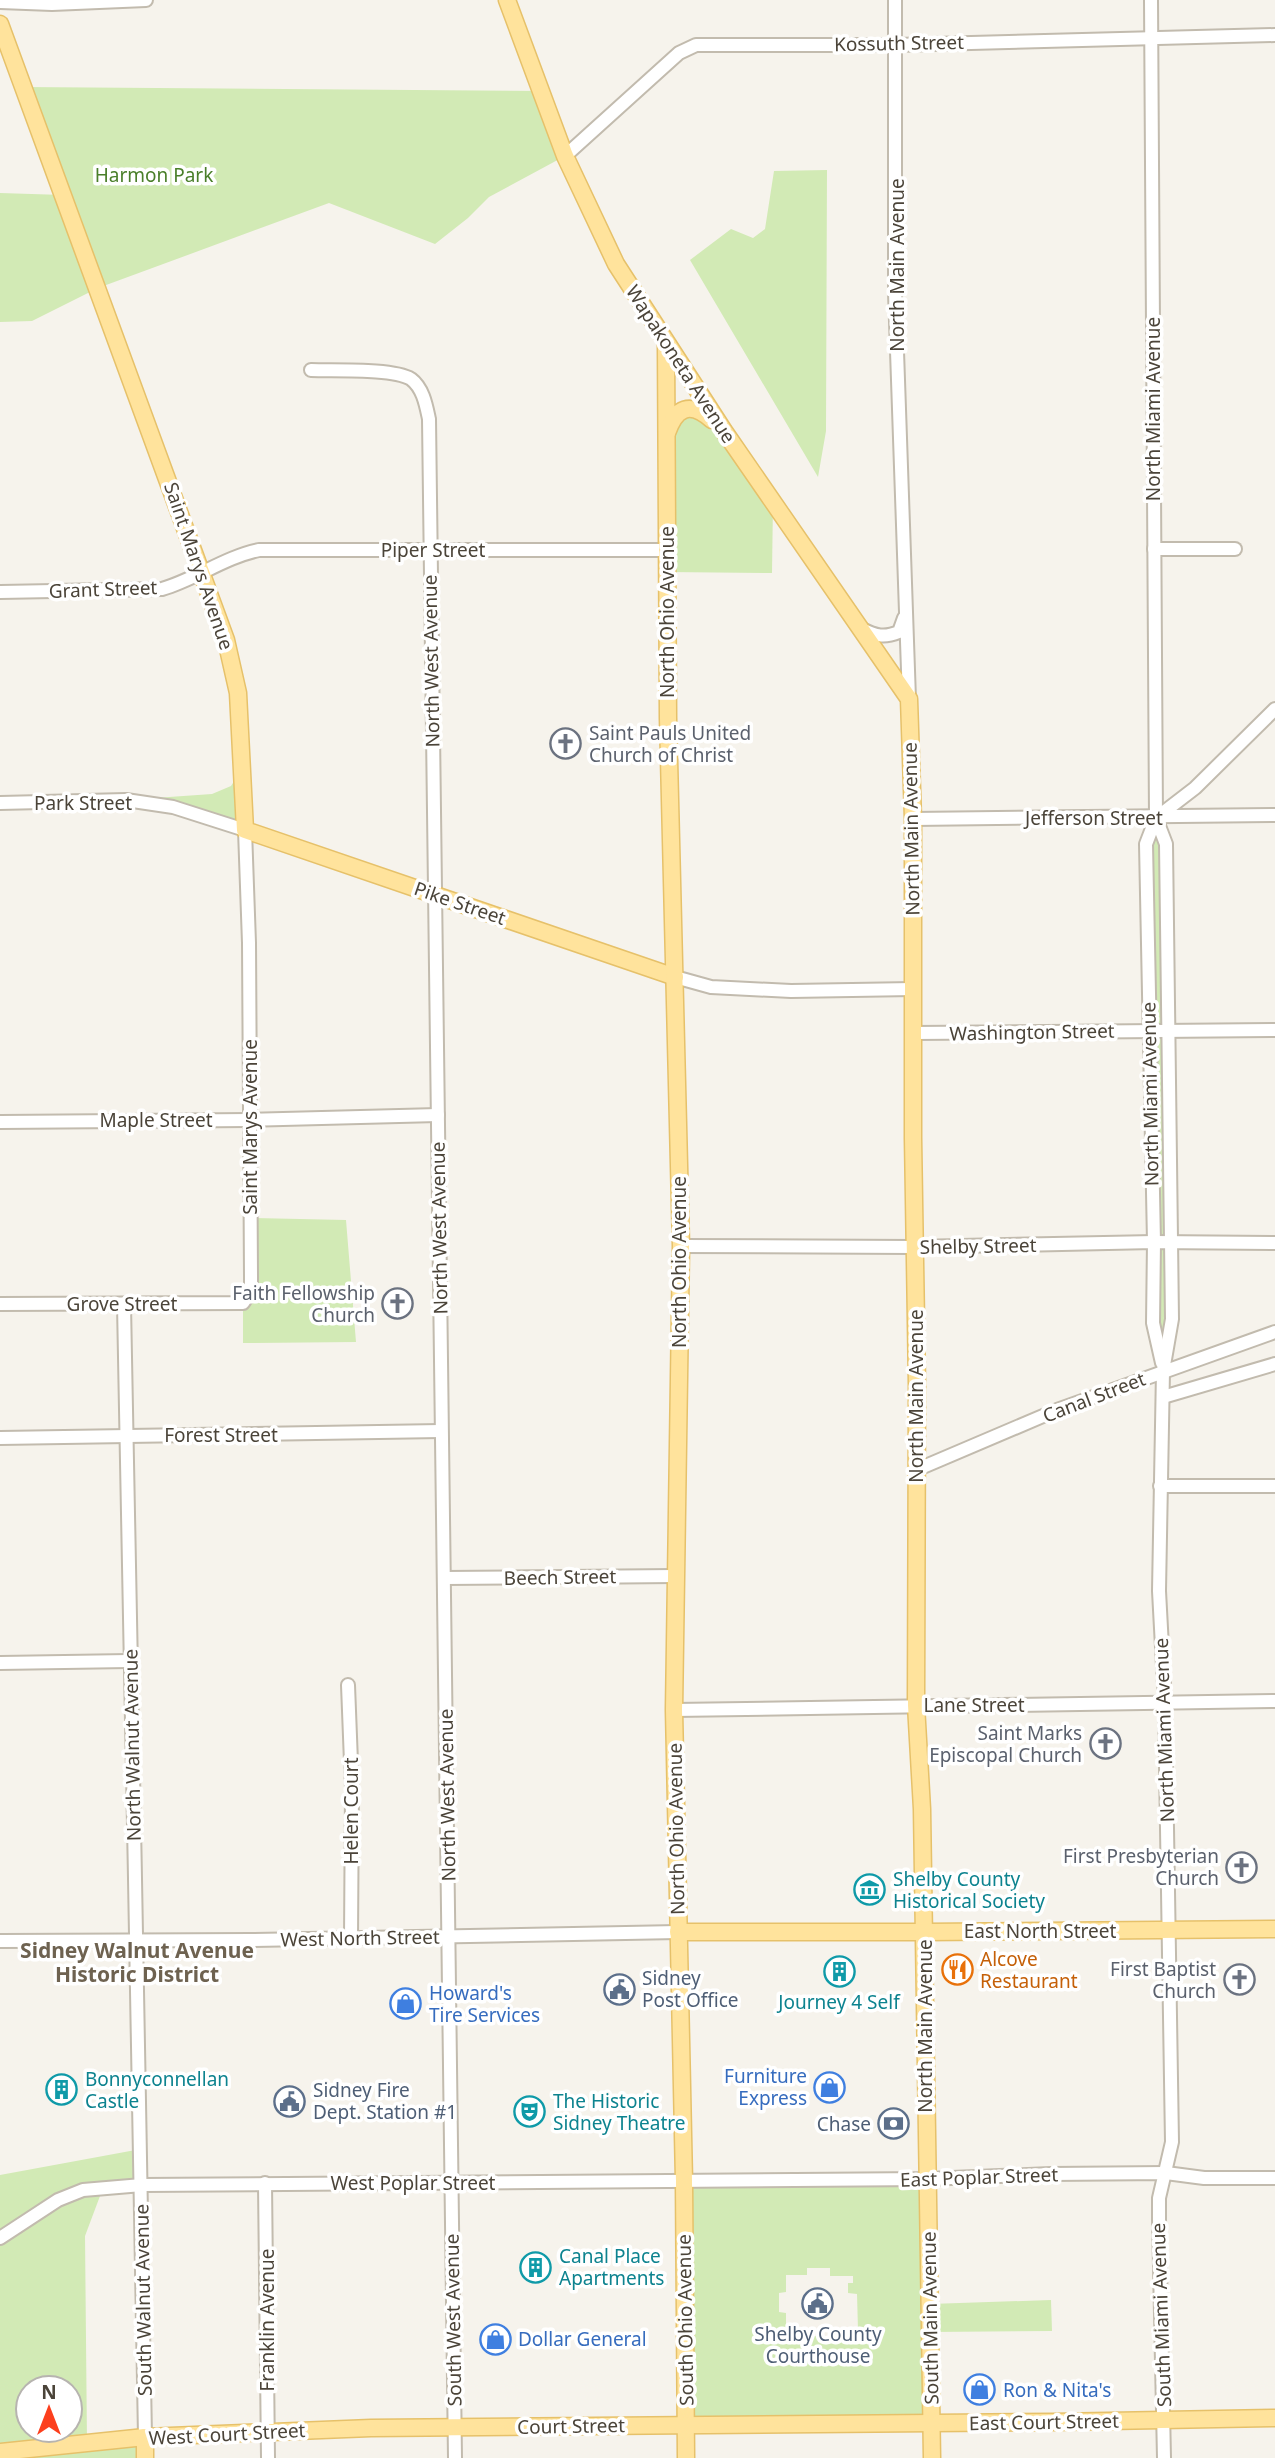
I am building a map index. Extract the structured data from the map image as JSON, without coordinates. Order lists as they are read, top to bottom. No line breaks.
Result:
{"streets":{"main road":["North Main Avenue","Wapakoneta Avenue","Saint Marys Avenue","North Ohio Avenue","Pike Street","East North Street","South Walnut Avenue","South Main Avenue","South Ohio Avenue","East Court Street","Court Street","West Court Street"],"street":["Kossuth Street","North Miami Avenue","Piper Street","Grant Street","North West Avenue","Park Street","Jefferson Street","Washington Street","Maple Street","Shelby Street","Grove Street","Canal Street","Forest Street","Beech Street","Lane Street","North Walnut Avenue","Helen Court","West North Street","East Poplar Street","West Poplar Street","South Miami Avenue","Franklin Avenue","South West Avenue"]},"crossings":[["Kossuth Street","North Main Avenue"],["Kossuth Street","Wapakoneta Avenue"],["Kossuth Street","North Miami Avenue"],["North Main Avenue","Wapakoneta Avenue"],["North Main Avenue","Jefferson Street"],["North Main Avenue","Washington Street"],["North Main Avenue","Shelby Street"],["North Main Avenue","Canal Street"],["North Main Avenue","Lane Street"],["North Main Avenue","East North Street"],["North Main Avenue","East Poplar Street"],["North Main Avenue","South Main Avenue"],["Wapakoneta Avenue","North Ohio Avenue"],["North Miami Avenue","Jefferson Street"],["North Miami Avenue","Washington Street"],["North Miami Avenue","Shelby Street"],["North Miami Avenue","Canal Street"],["North Miami Avenue","Lane Street"],["North Miami Avenue","East North Street"],["North Miami Avenue","East Poplar Street"],["North Miami Avenue","South Miami Avenue"],["Piper Street","Saint Marys Avenue"],["Piper Street","Grant Street"],["Piper Street","North Ohio Avenue"],["Piper Street","North West Avenue"],["Saint Marys Avenue","Grant Street"],["Saint Marys Avenue","Park Street"],["Saint Marys Avenue","Pike Street"],["Saint Marys Avenue","Maple Street"],["Saint Marys Avenue","Grove Street"],["North Ohio Avenue","Pike Street"],["North Ohio Avenue","Shelby Street"],["North Ohio Avenue","Beech Street"],["North Ohio Avenue","Lane Street"],["North Ohio Avenue","East North Street"],["North Ohio Avenue","West North Street"],["North Ohio Avenue","East Poplar Street"],["North Ohio Avenue","West Poplar Street"],["North Ohio Avenue","South Ohio Avenue"],["North West Avenue","Pike Street"],["North West Avenue","Maple Street"],["North West Avenue","Forest Street"],["North West Avenue","Beech Street"],["North West Avenue","West North Street"],["North West Avenue","West Poplar Street"],["North West Avenue","South West Avenue"],["Park Street","Pike Street"],["Grove Street","North Walnut Avenue"],["Forest Street","North Walnut Avenue"],["North Walnut Avenue","West North Street"],["North Walnut Avenue","West Poplar Street"],["North Walnut Avenue","South Walnut Avenue"],["Helen Court","West North Street"],["East North Street","West North Street"],["East Poplar Street","West Poplar Street"],["East Poplar Street","South Miami Avenue"],["East Poplar Street","South Main Avenue"],["East Poplar Street","South Ohio Avenue"],["West Poplar Street","South Walnut Avenue"],["West Poplar Street","Franklin Avenue"],["West Poplar Street","South West Avenue"],["West Poplar Street","South Ohio Avenue"],["South Walnut Avenue","West Court Street"],["South Miami Avenue","East Court Street"],["South Main Avenue","East Court Street"],["Franklin Avenue","West Court Street"],["South West Avenue","Court Street"],["South West Avenue","West Court Street"],["South Ohio Avenue","East Court Street"],["South Ohio Avenue","Court Street"],["East Court Street","Court Street"],["Court Street","West Court Street"]],"districts":["Sidney Walnut Avenue Historic District"],"parks":["Harmon Park"],"places":{"church":["Saint Pauls United Church of Christ","Faith Fellowship Church","Saint Marks Episcopal Church","First Presbyterian Church","First Baptist Church"],"museum":["Shelby County Historical Society"],"restaurant":["Alcove Restaurant"],"building":["Journey 4 Self","Bonnyconnellan Castle","Canal Place Apartments"],"public building":["Sidney Post Office","Sidney Fire Dept. Station #1","Shelby County Courthouse"],"shop":["Howard's Tire Services","Furniture Express","Dollar General","Ron & Nita's"],"theatre":["The Historic Sidney Theatre"],"bank":["Chase"]},"north":"top"}
